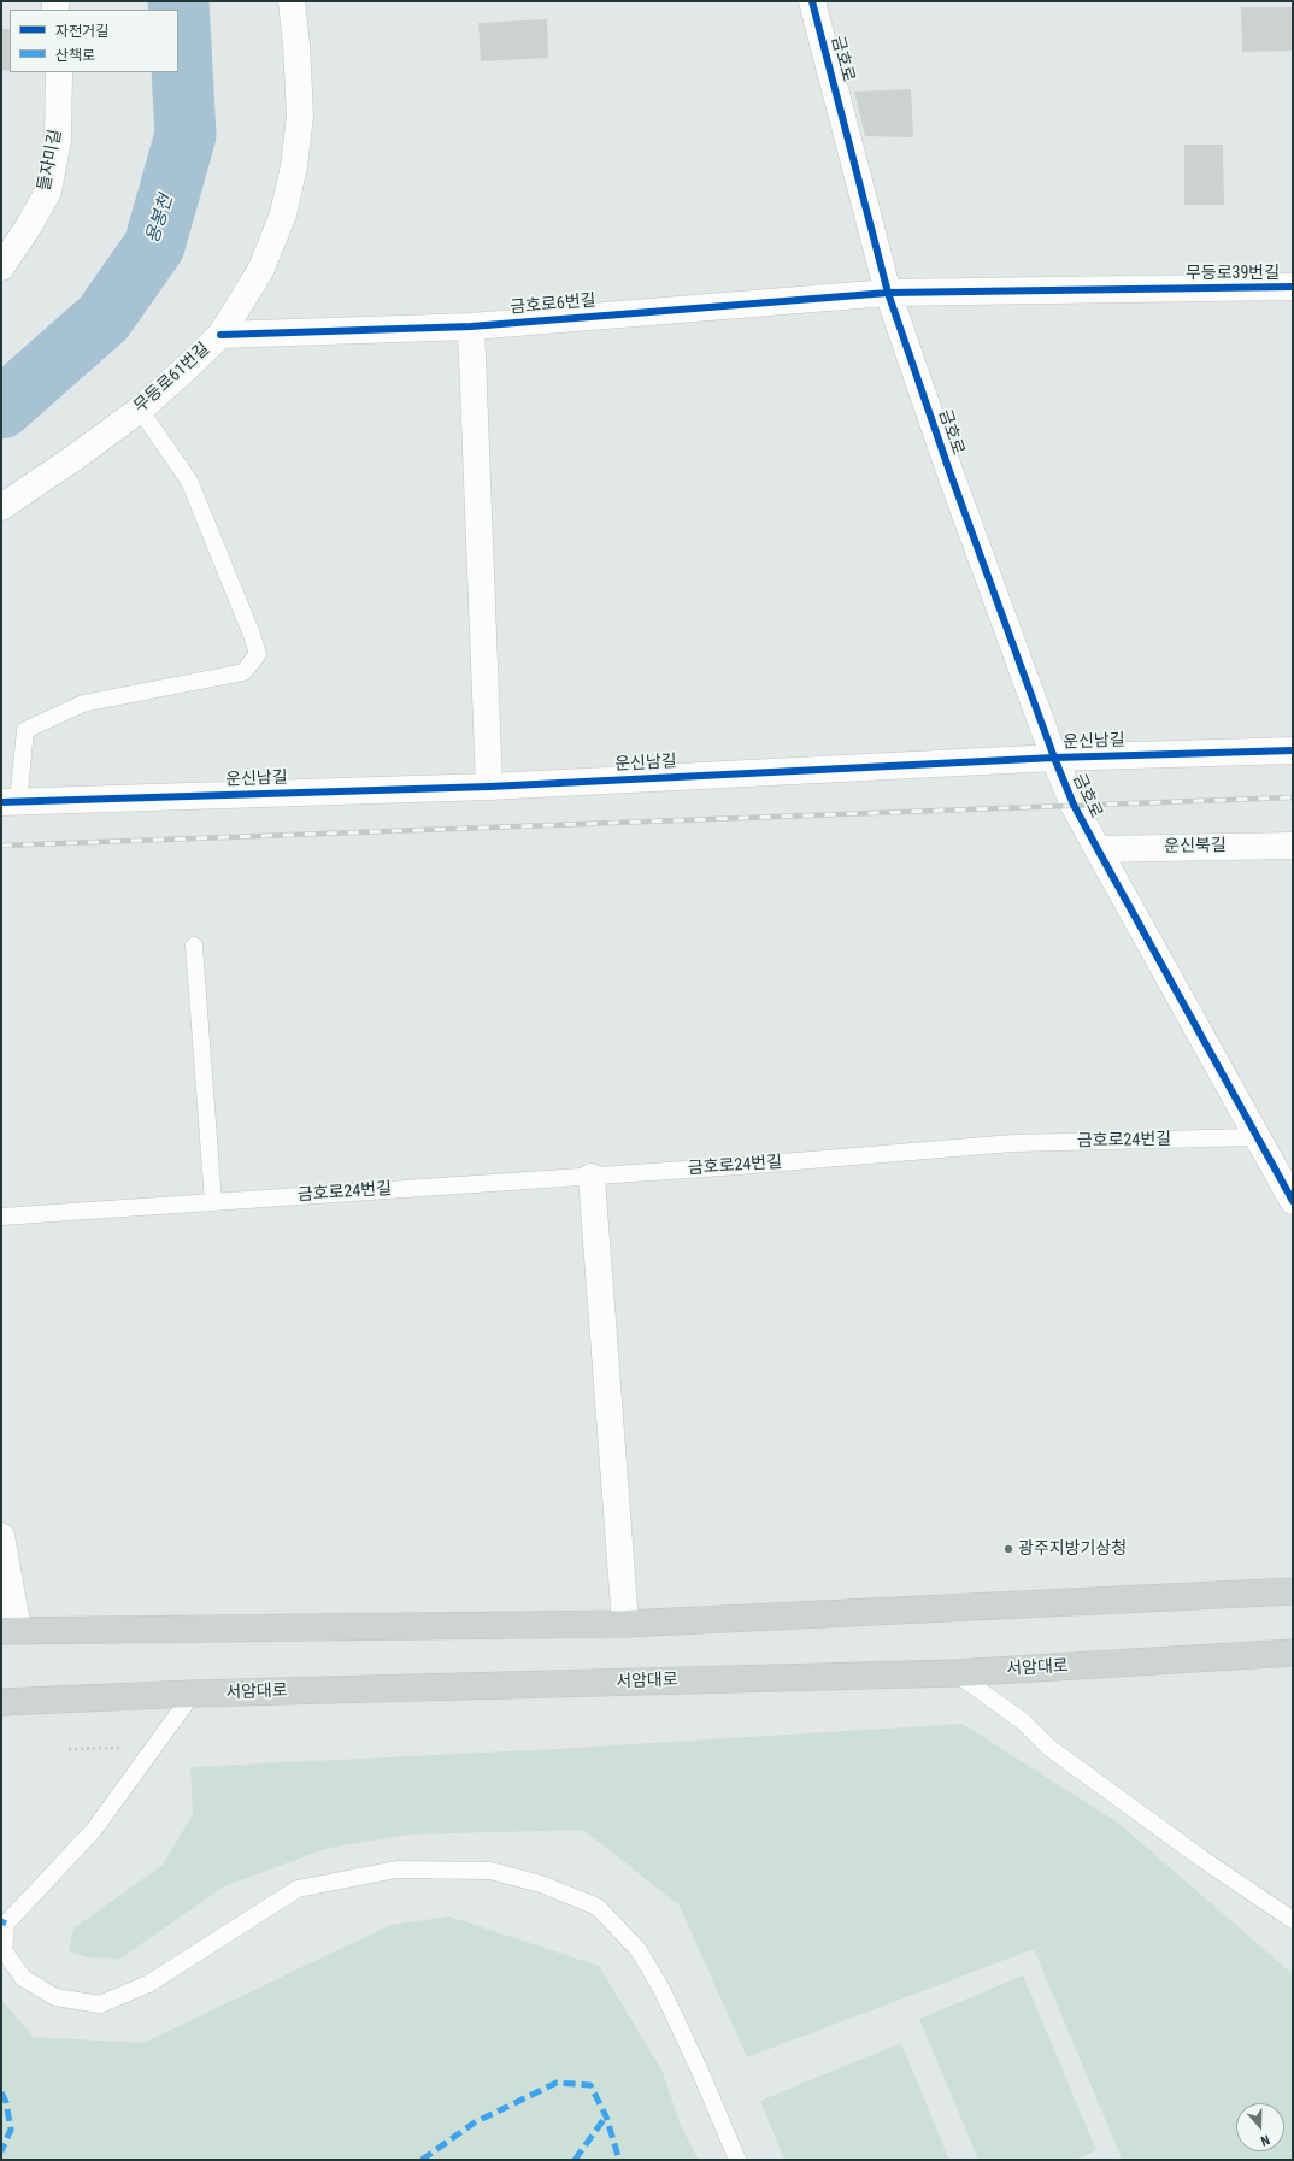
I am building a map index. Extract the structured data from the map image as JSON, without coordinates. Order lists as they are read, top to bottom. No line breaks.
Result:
{"streets":{"main road":["서암대로"],"street":["금호로","들자미길","무등로39번길","금호로6번길","무등로61번길","운신남길","운신북길"],"lane":["금호로24번길"]},"crossings":[["금호로","무등로39번길"],["금호로","금호로6번길"],["금호로","운신남길"],["금호로","운신북길"],["금호로","금호로24번길"],["무등로39번길","금호로6번길"],["금호로6번길","무등로61번길"]],"water":["용봉천"],"places":["광주지방기상청"],"legend":["자전거길","산책로"],"north":"bottom"}
